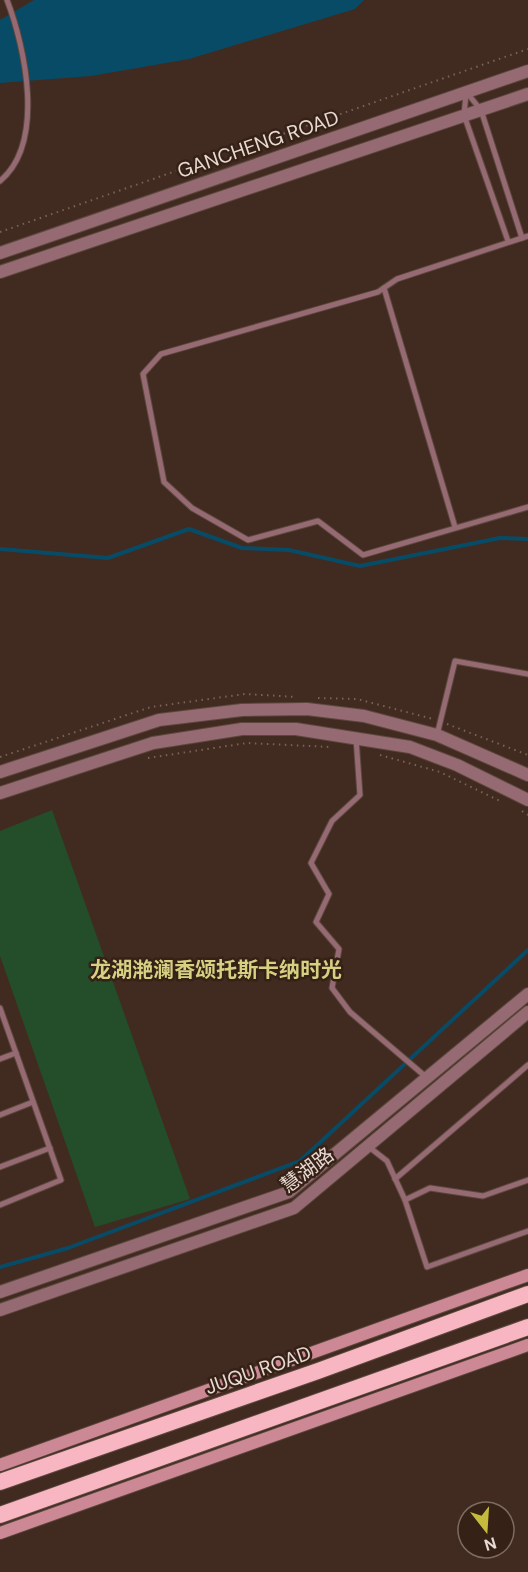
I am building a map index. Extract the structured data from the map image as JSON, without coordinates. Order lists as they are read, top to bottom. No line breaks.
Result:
{"streets":{"highway":["JUQU ROAD"],"street":["GANCHENG ROAD","慧湖路"]},"districts":["龙湖滟澜香颂托斯卡纳时光"],"north":"bottom"}
